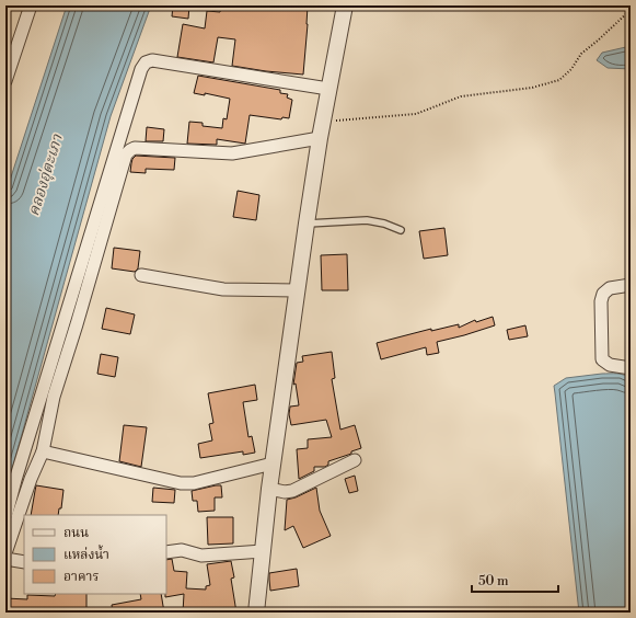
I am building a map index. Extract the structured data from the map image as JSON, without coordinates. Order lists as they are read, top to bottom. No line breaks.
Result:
{"water":["คลองอุ่ตะเภา"],"legend":["ถนน","แหล่งน้ำ","อาคาร"],"scale_bar":"50 m"}
